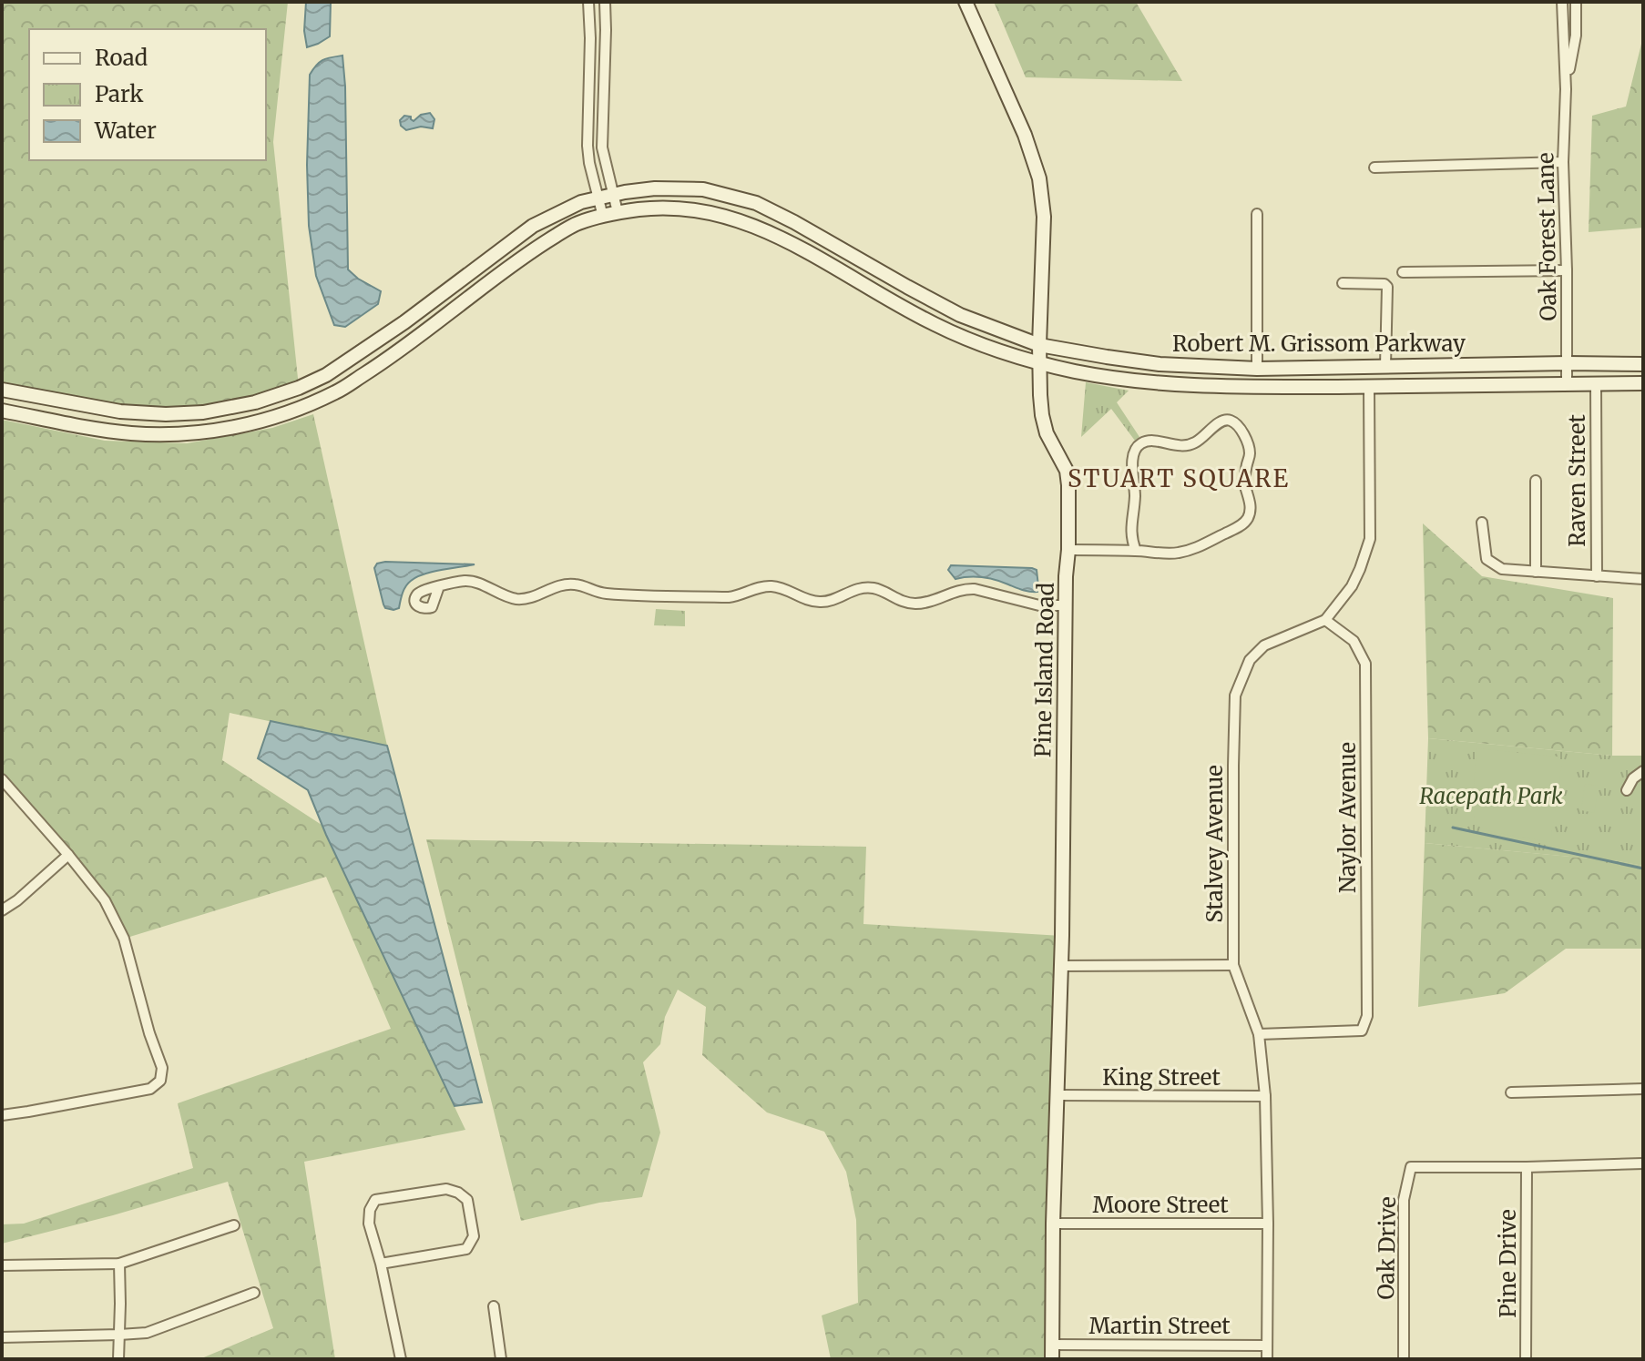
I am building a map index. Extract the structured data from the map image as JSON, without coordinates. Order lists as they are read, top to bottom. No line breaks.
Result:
{"streets":{"main road":["Robert M. Grissom Parkway","Pine Island Road"],"street":["Oak Forest Lane","Raven Street","Naylor Avenue","Stalvey Avenue","King Street","Moore Street","Oak Drive","Pine Drive","Martin Street"]},"crossings":[["Oak Forest Lane","Robert M. Grissom Parkway"],["Robert M. Grissom Parkway","Raven Street"],["Robert M. Grissom Parkway","Pine Island Road"],["Robert M. Grissom Parkway","Stalvey Avenue"],["Pine Island Road","King Street"],["Pine Island Road","Moore Street"],["Pine Island Road","Martin Street"],["Naylor Avenue","Stalvey Avenue"],["Stalvey Avenue","King Street"],["Stalvey Avenue","Moore Street"],["Stalvey Avenue","Martin Street"],["Oak Drive","Pine Drive"]],"districts":["STUART SQUARE"],"parks":["Racepath Park"],"legend":["Road","Park","Water"]}
